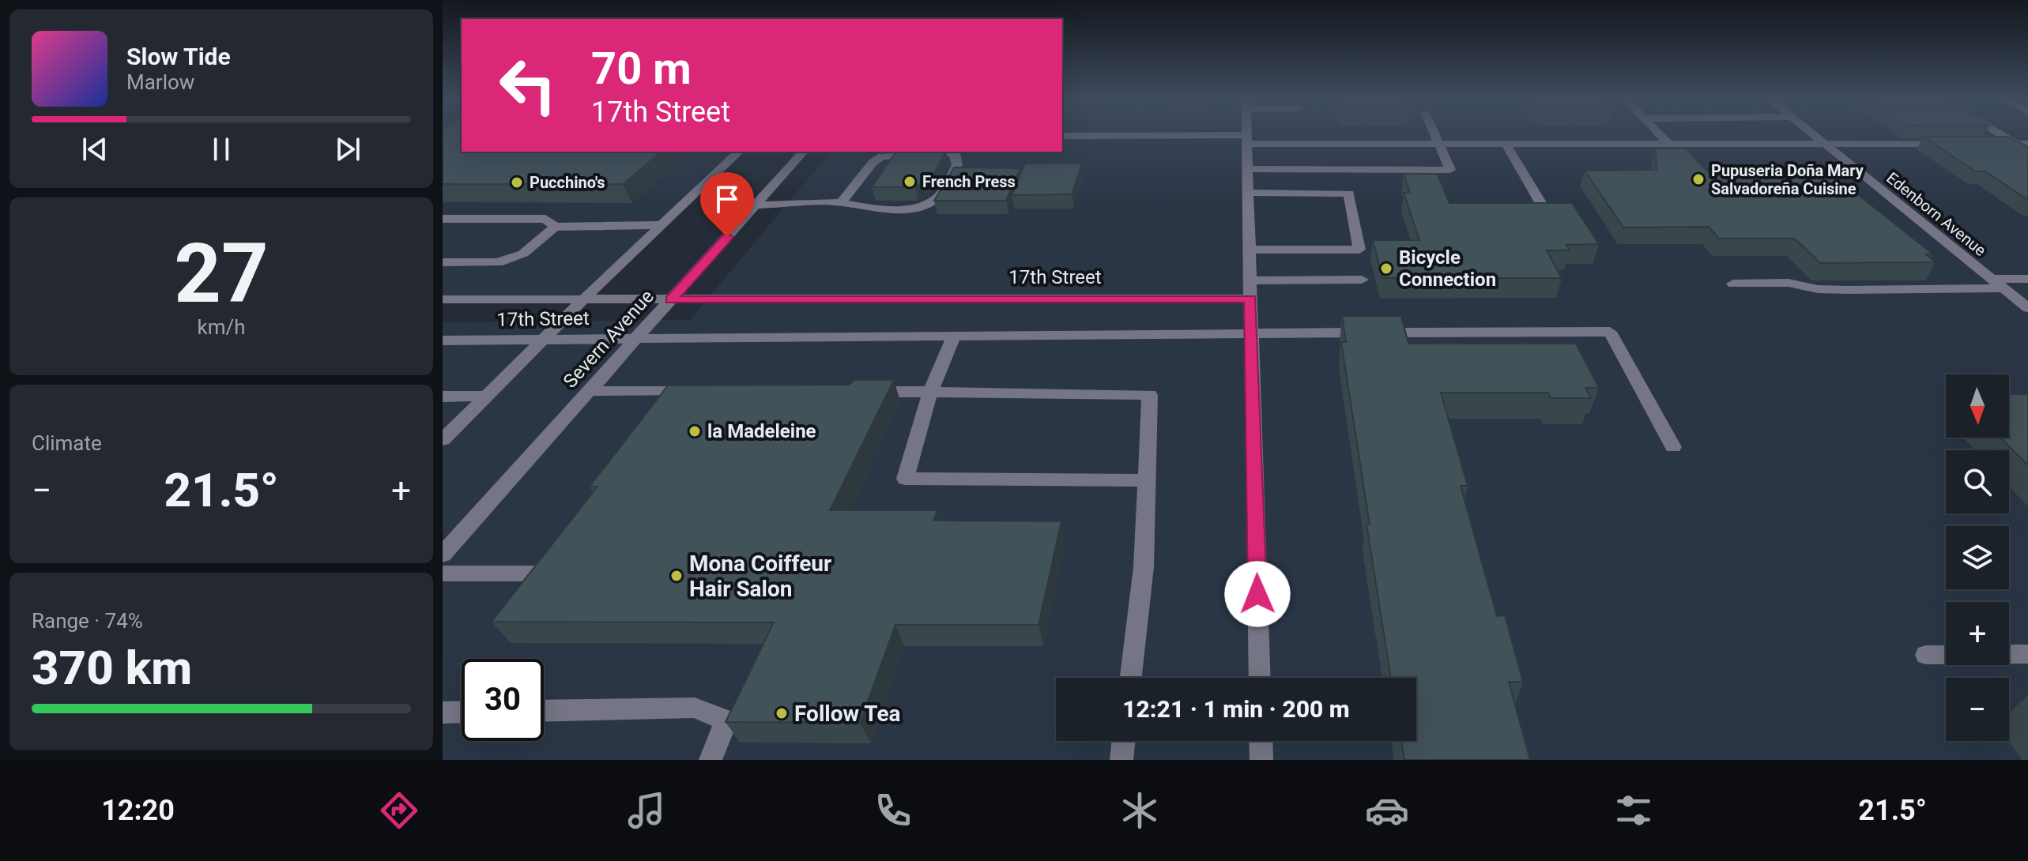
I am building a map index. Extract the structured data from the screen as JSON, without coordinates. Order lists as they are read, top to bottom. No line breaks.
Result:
{"streets":{"street":["Edenborn Avenue","17th Street","Severn Avenue"]},"crossings":[["17th Street","Severn Avenue"]],"places":["Pupuseria Doña Mary Salvadoreña Cuisine","French Press","Pucchino's","Bicycle Connection","la Madeleine","Mona Coiffeur Hair Salon","Follow Tea"],"north":"bottom","page":{"turn":["70 m","17th Street"],"song":["Slow Tide","Marlow"],"tile":[["27","km/h"],"Climate",["Range · 74%","370 km"]],"map_buttons":["+","−"],"heat":["−","21.5°","+"],"limit":"30","trip":"12:21 · 1 min · 200 m","tabs":["12:20","21.5°"]}}
